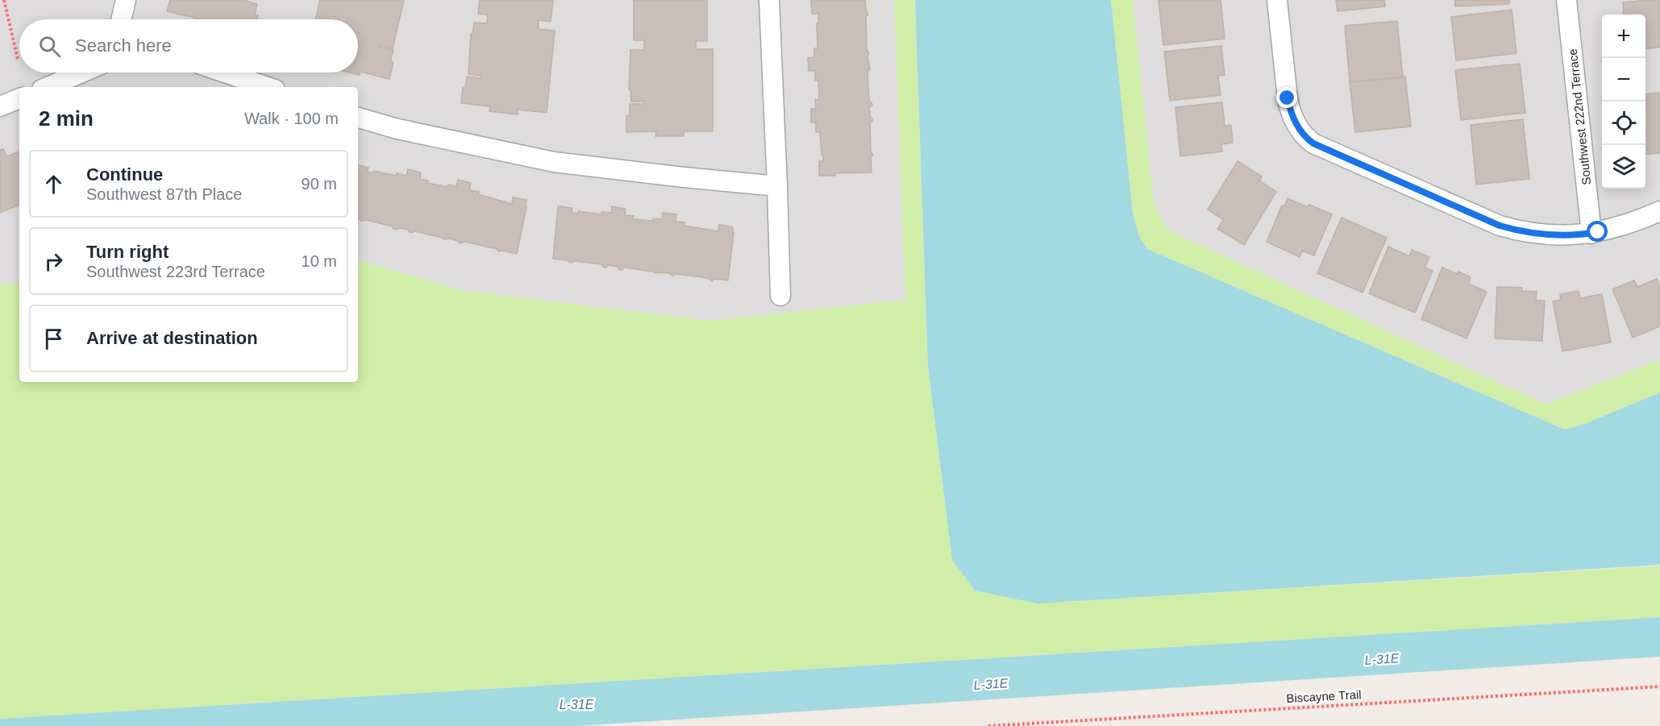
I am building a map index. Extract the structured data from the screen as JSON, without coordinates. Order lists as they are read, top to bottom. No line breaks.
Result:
{"streets":{"street":["Southwest 222nd Terrace"],"path":["Biscayne Trail"]},"water":["L-31E"],"page":{"map_buttons":["+","−"],"search":"Search here","heading":["2 min","Walk · 100 m"],"list":[["Continue","Southwest 87th Place","90 m"],["Turn right","Southwest 223rd Terrace","10 m"],"Arrive at destination"]}}
